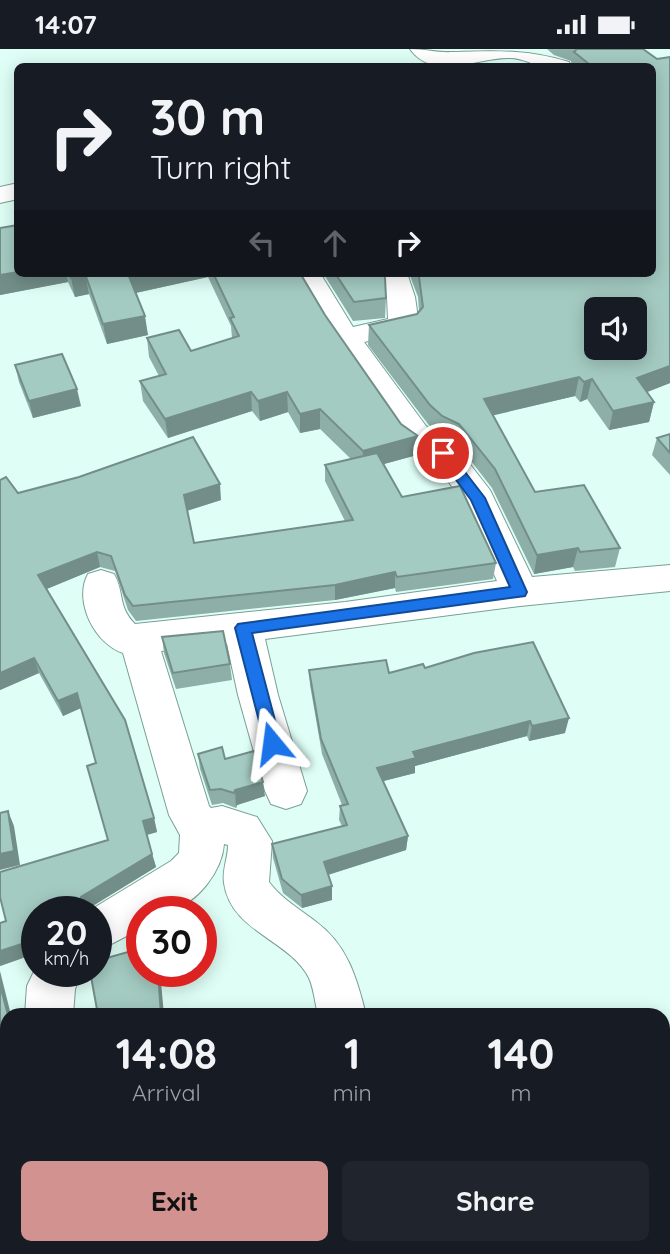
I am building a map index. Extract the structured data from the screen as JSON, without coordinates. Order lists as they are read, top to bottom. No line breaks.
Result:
{"page":{"status":"14:07","turn":["30 m","Turn right"],"speed":"20 km/h","limit":"30","eta":["14:08","Arrival","1","min","140","m"],"buttons":["Exit","Share"]}}
